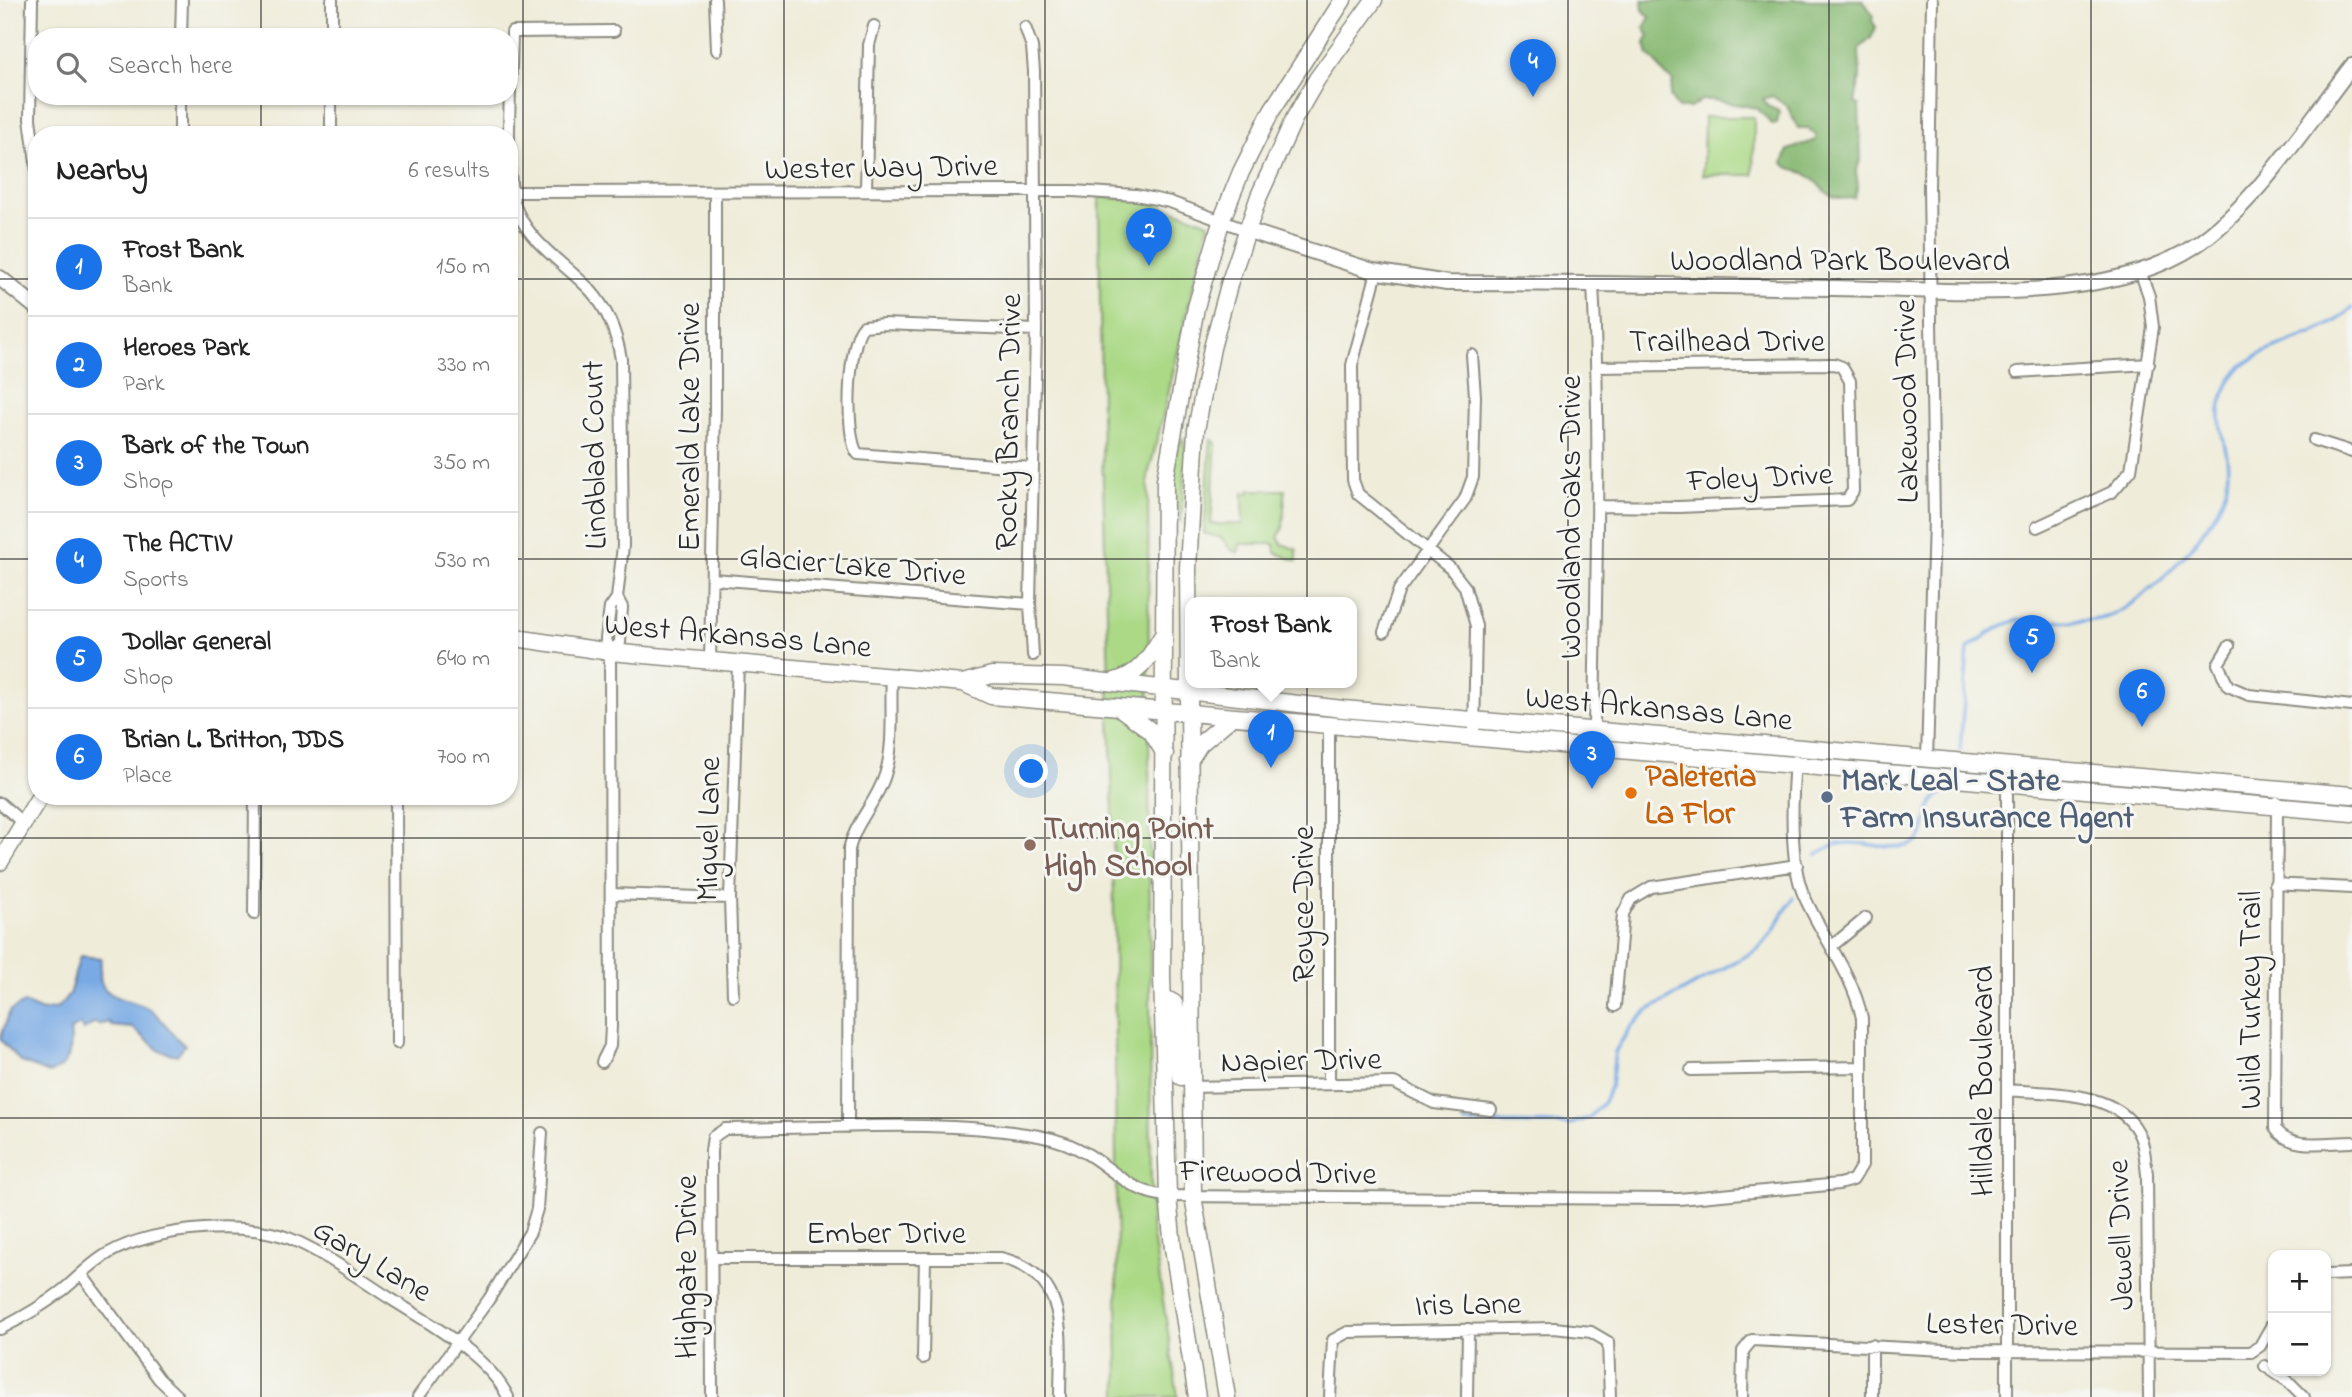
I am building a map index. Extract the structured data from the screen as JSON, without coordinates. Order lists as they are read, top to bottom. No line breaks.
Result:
{"streets":{"main road":["West Arkansas Lane"],"street":["Wester Way Drive","Woodland Park Boulevard","Trailhead Drive","Lakewood Drive","Rocky Branch Drive","Emerald Lake Drive","Lindblad Court","Foley Drive","Woodland Oaks Drive","Glacier Lake Drive","Miguel Lane","Royce Drive","Wild Turkey Trail","Napier Drive","Hilldale Boulevard","Firewood Drive","Ember Drive","Jewell Drive","Gary Lane","Highgate Drive","Iris Lane","Lester Drive"]},"crossings":[["Wester Way Drive","Woodland Park Boulevard"],["Wester Way Drive","Rocky Branch Drive"],["Wester Way Drive","Emerald Lake Drive"],["Woodland Park Boulevard","Lakewood Drive"],["Woodland Park Boulevard","Woodland Oaks Drive"],["Trailhead Drive","Foley Drive"],["Trailhead Drive","Woodland Oaks Drive"],["Lakewood Drive","West Arkansas Lane"],["Rocky Branch Drive","Glacier Lake Drive"],["Emerald Lake Drive","Glacier Lake Drive"],["Emerald Lake Drive","West Arkansas Lane"],["Lindblad Court","West Arkansas Lane"],["Foley Drive","Woodland Oaks Drive"],["Woodland Oaks Drive","West Arkansas Lane"],["West Arkansas Lane","Miguel Lane"],["West Arkansas Lane","Royce Drive"],["West Arkansas Lane","Wild Turkey Trail"],["West Arkansas Lane","Hilldale Boulevard"],["Royce Drive","Napier Drive"],["Hilldale Boulevard","Jewell Drive"],["Hilldale Boulevard","Lester Drive"],["Firewood Drive","Highgate Drive"],["Ember Drive","Highgate Drive"],["Jewell Drive","Lester Drive"]],"places":["Paleteria La Flor","Mark Leal - State Farm Insurance Agent","Turning Point High School"],"page":{"search":"Search here","pins":["4","2","5","6","1","3"],"heading":["Nearby","6 results"],"list":[{"mark":"1","name":"Frost Bank","note":"Bank","value":"150 m"},{"mark":"2","name":"Heroes Park","note":"Park","value":"330 m"},{"mark":"3","name":"Bark of the Town","note":"Shop","value":"350 m"},{"mark":"4","name":"The ACTIV","note":"Sports","value":"530 m"},{"mark":"5","name":"Dollar General","note":"Shop","value":"640 m"},{"mark":"6","name":"Brian L. Britton, DDS","note":"Place","value":"700 m"}],"popup":["Frost Bank","Bank"],"map_buttons":["+","−"]}}
